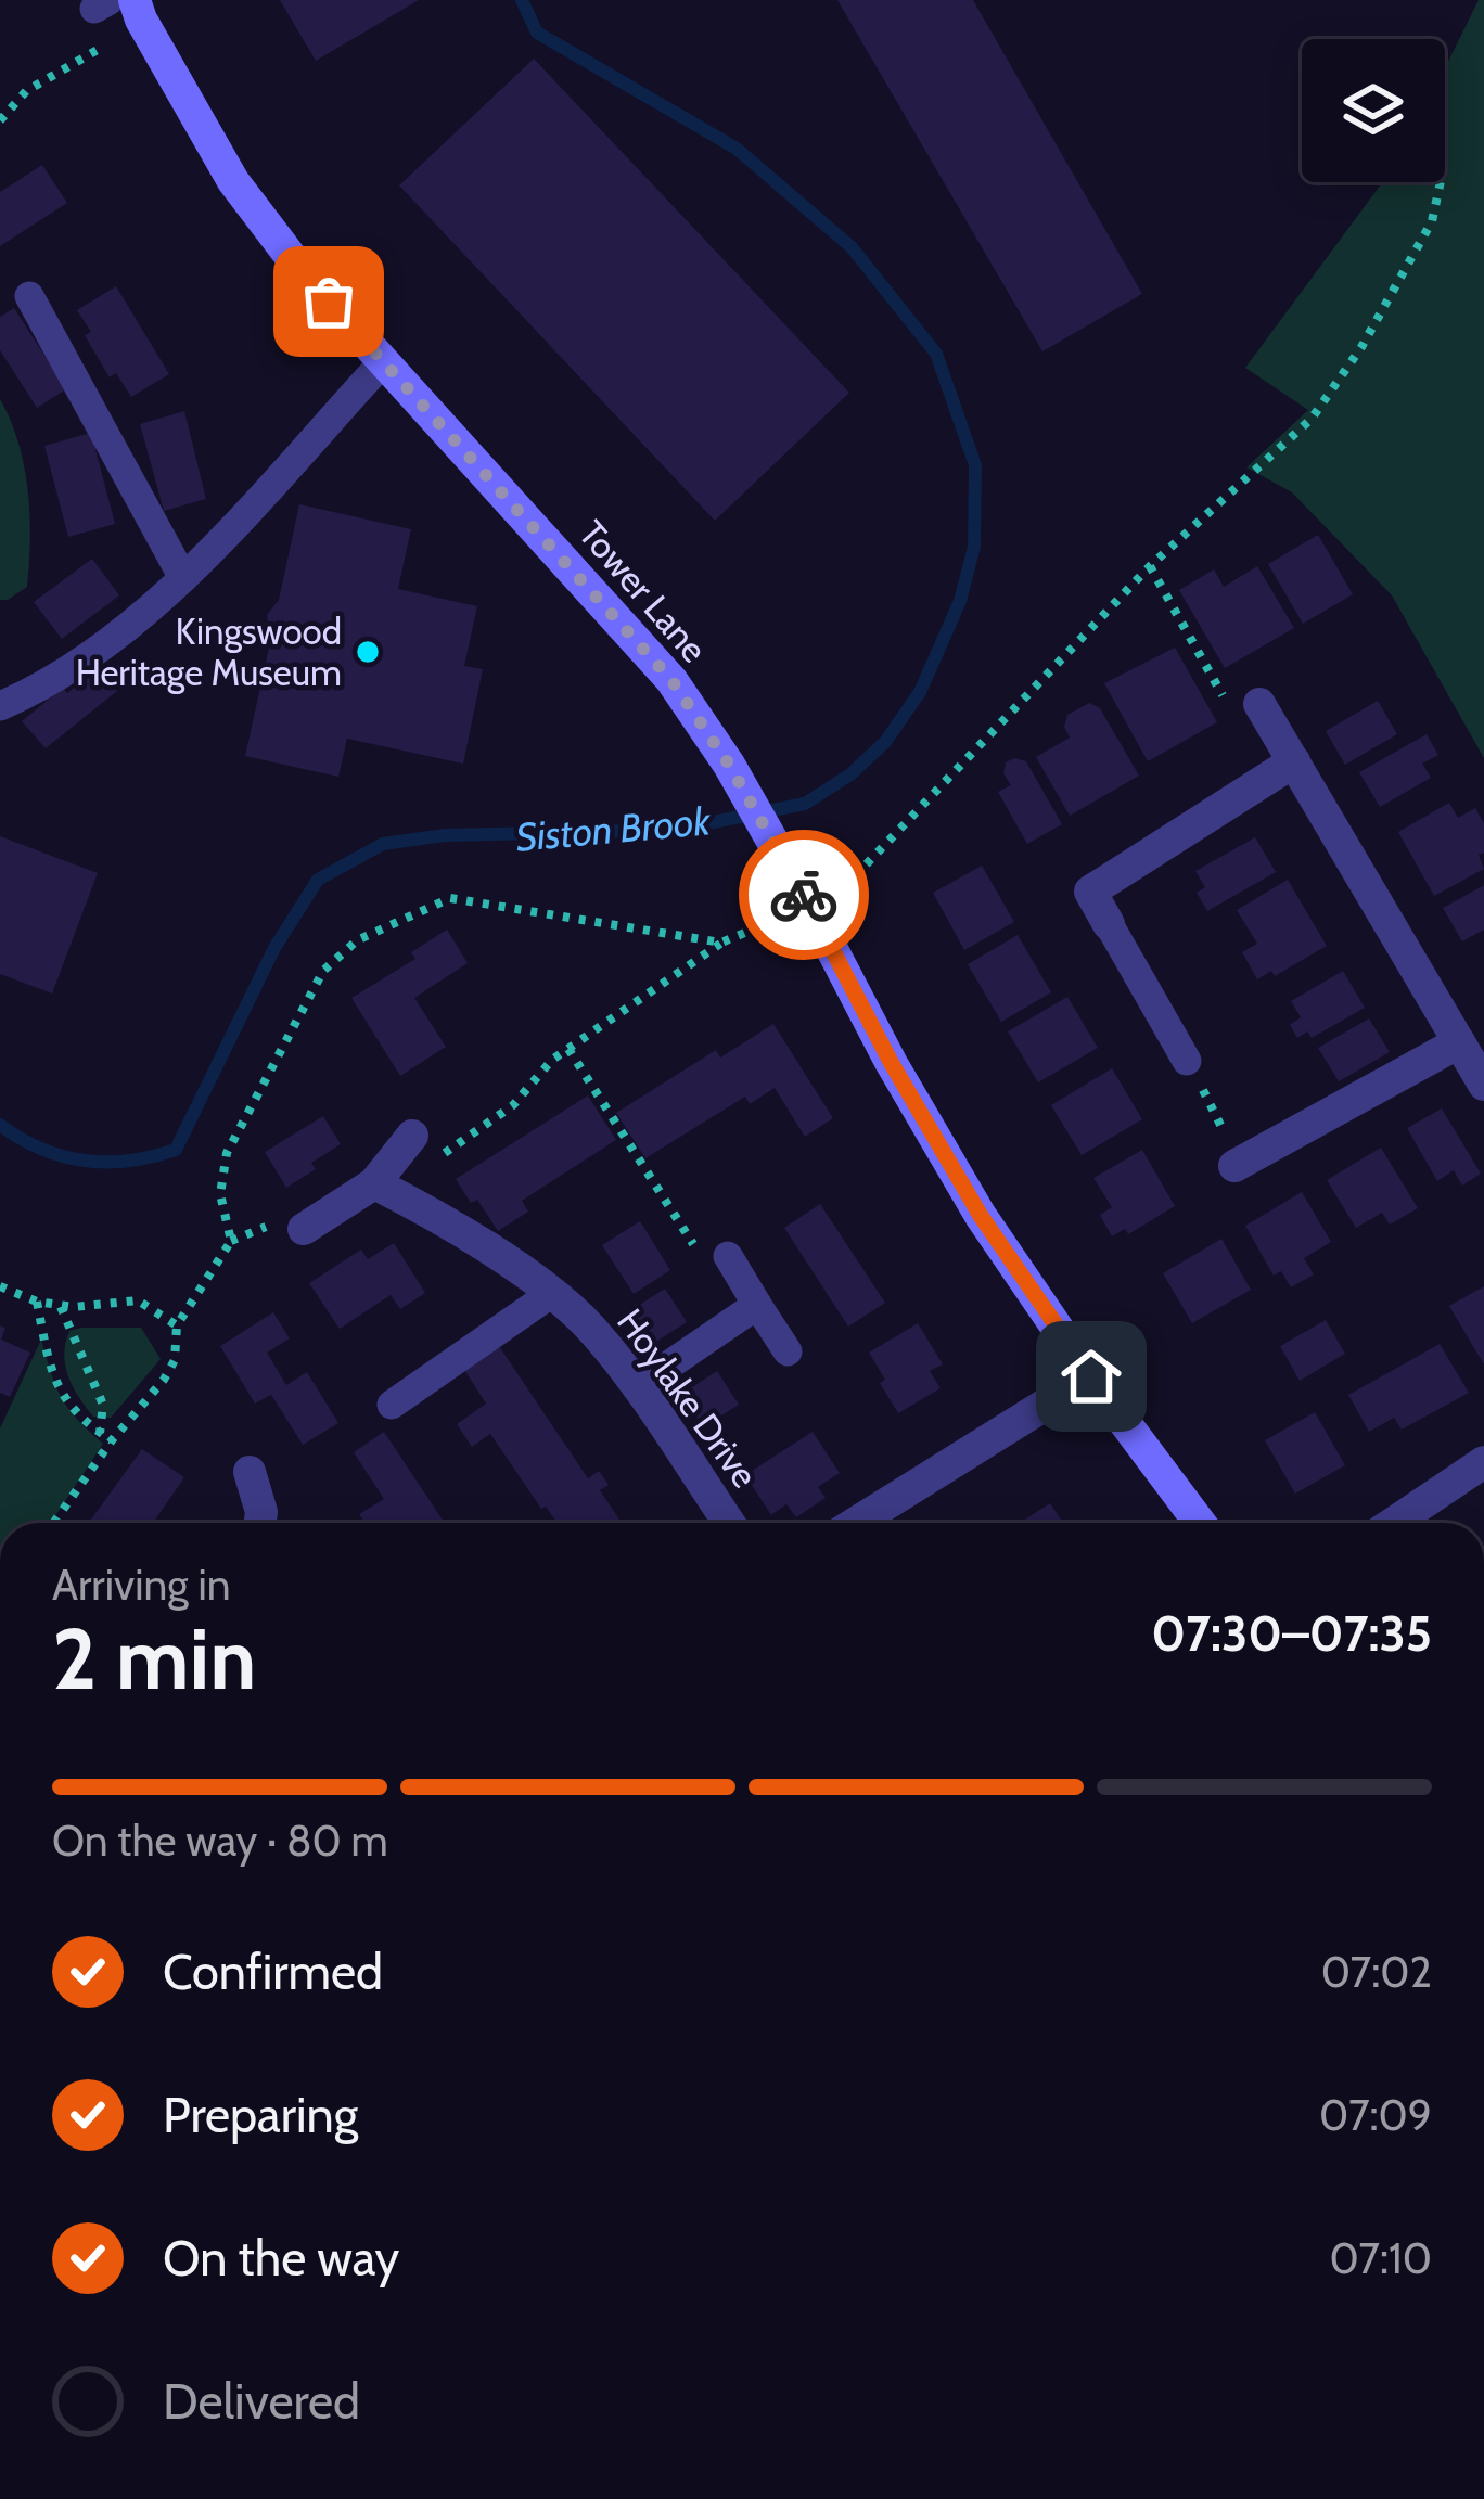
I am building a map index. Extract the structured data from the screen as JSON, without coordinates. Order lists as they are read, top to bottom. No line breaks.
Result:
{"streets":{"street":["Tower Lane","Hoylake Drive"]},"water":["Siston Brook"],"places":["Kingswood Heritage Museum"],"page":{"heading":["2 min","Arriving in","07:30–07:35"],"bar":"On the way · 80 m","list":[["Confirmed","07:02"],["Preparing","07:09"],["On the way","07:10"],"Delivered"]}}
